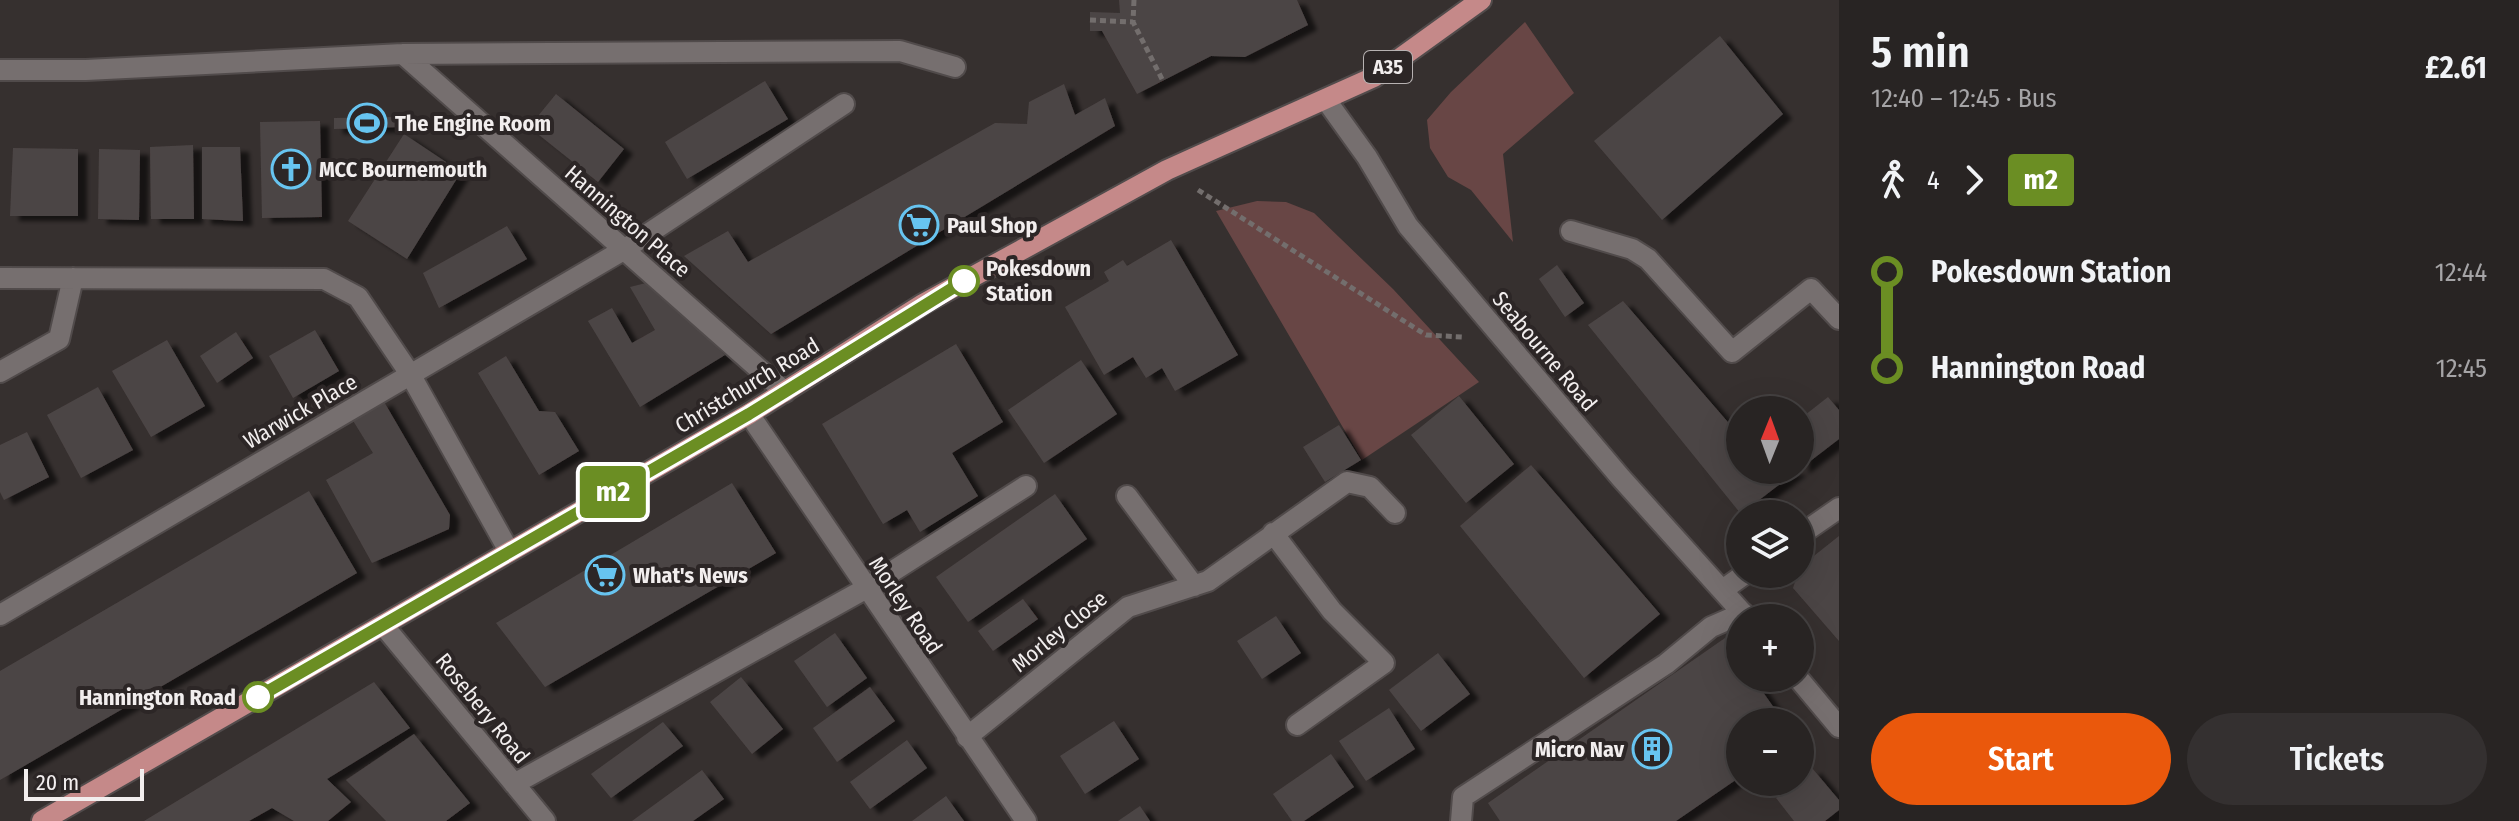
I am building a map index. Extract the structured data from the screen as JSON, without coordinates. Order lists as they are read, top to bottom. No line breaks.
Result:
{"streets":{"main road":["A35","Christchurch Road"],"street":["Hannington Place","Seabourne Road","Warwick Place","Morley Road","Morley Close","Rosebery Road"]},"crossings":[["Hannington Place","Christchurch Road"],["Hannington Place","Warwick Place"],["Seabourne Road","Christchurch Road"],["Christchurch Road","Morley Road"],["Christchurch Road","Rosebery Road"],["Morley Road","Morley Close"]],"places":{"sports":["The Engine Room"],"church":["MCC Bournemouth"],"supermarket":["Paul Shop","What's News"],"other":["Pokesdown Station","Hannington Road"],"building":["Micro Nav"]},"lines":["bus line m2"],"scale_bar":"20 m","north":"top","page":{"on_map":"m2","heading":["5 min","12:40 – 12:45 · Bus","£2.61"],"legs":["4","m2"],"list":[{"name":"Pokesdown Station","value":"12:44"},{"name":"Hannington Road","value":"12:45"}],"map_buttons":["+","−"],"buttons":["Start","Tickets"],"scale":"20 m"}}
